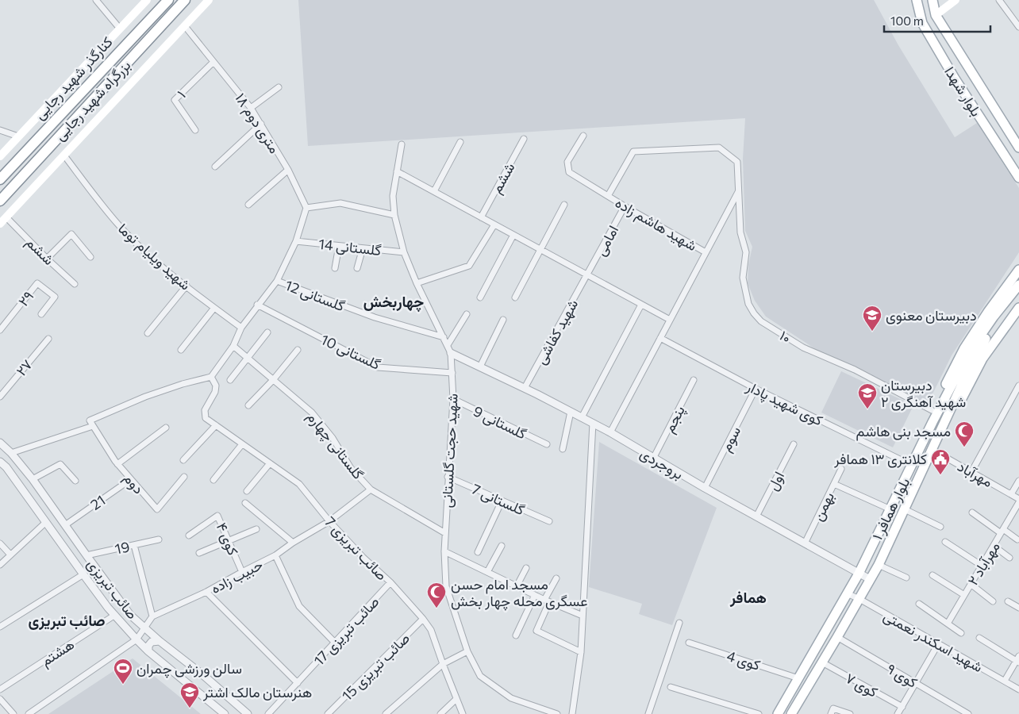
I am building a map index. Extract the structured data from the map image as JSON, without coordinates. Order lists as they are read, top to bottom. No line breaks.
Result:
{"streets":{"highway":["بزرگراه شهید رجایی"],"main road":["کنارگذر شهید رجایی","بلوار شهدا","بلوار همافر ۱"],"street":["۱","۱۸ متری دوم","ششم","شهید هاشم زاده","امامی","گلستانی 14","شهید ویلیام توما","گلستانی 12","۲۹","شهید کفاشی","۱۰","گلستانی 10","۲۷","کوی شهید پادار","پنجم","گلستانی 9","سوم","گلستانی چهارم","شهید حجت گلستانی","بروجردی","مهرآباد","اول","دوم","گلستانی 7","21","بهمن","کوی ۴","19","صائب تبریزی 7","مهرآباد ۲","حبیب زاده","صائب تبریزی","صائب تبریزی 17","شهید اسکندر نعمتی","هشتم","کوی 4","صائب تبریزی 15","کوی ۹","کوی ۷"]},"crossings":[["۱","۱۸ متری دوم"],["شهید هاشم زاده","امامی"],["شهید هاشم زاده","۱۰"],["امامی","شهید کفاشی"],["گلستانی 14","شهید حجت گلستانی"],["گلستانی 12","شهید حجت گلستانی"],["شهید کفاشی","بروجردی"],["گلستانی 10","شهید حجت گلستانی"],["کوی شهید پادار","سوم"],["کوی شهید پادار","بلوار همافر ۱"],["پنجم","بروجردی"],["گلستانی 9","شهید حجت گلستانی"],["سوم","بروجردی"],["گلستانی چهارم","شهید حجت گلستانی"],["گلستانی چهارم","حبیب زاده"],["شهید حجت گلستانی","بروجردی"],["شهید حجت گلستانی","گلستانی 7"],["بروجردی","اول"],["بروجردی","بهمن"],["بروجردی","بلوار همافر ۱"],["مهرآباد","بلوار همافر ۱"],["دوم","21"],["دوم","صائب تبریزی 7"],["21","صائب تبریزی"],["بلوار همافر ۱","شهید اسکندر نعمتی"],["بلوار همافر ۱","کوی 4"],["بلوار همافر ۱","کوی ۹"],["بلوار همافر ۱","کوی ۷"],["کوی ۴","حبیب زاده"],["19","صائب تبریزی"],["صائب تبریزی 7","حبیب زاده"],["صائب تبریزی 7","صائب تبریزی 17"],["صائب تبریزی 7","صائب تبریزی 15"],["حبیب زاده","صائب تبریزی"],["صائب تبریزی","هشتم"]],"districts":["چهاربخش","همافر","صائب تبریزی"],"places":{"school or university":["دبیرستان معنوی","دبیرستان شهید آهنگری ۲","هنرستان مالک اشتر"],"mosque":["مسجد بنی هاشم","مسجد امام حسن عسگری محله چهار بخش"],"public building":["کلانتری ۱۳ همافر"],"sports":["سالن ورزشی چمران"]},"scale_bar":"100 m"}
